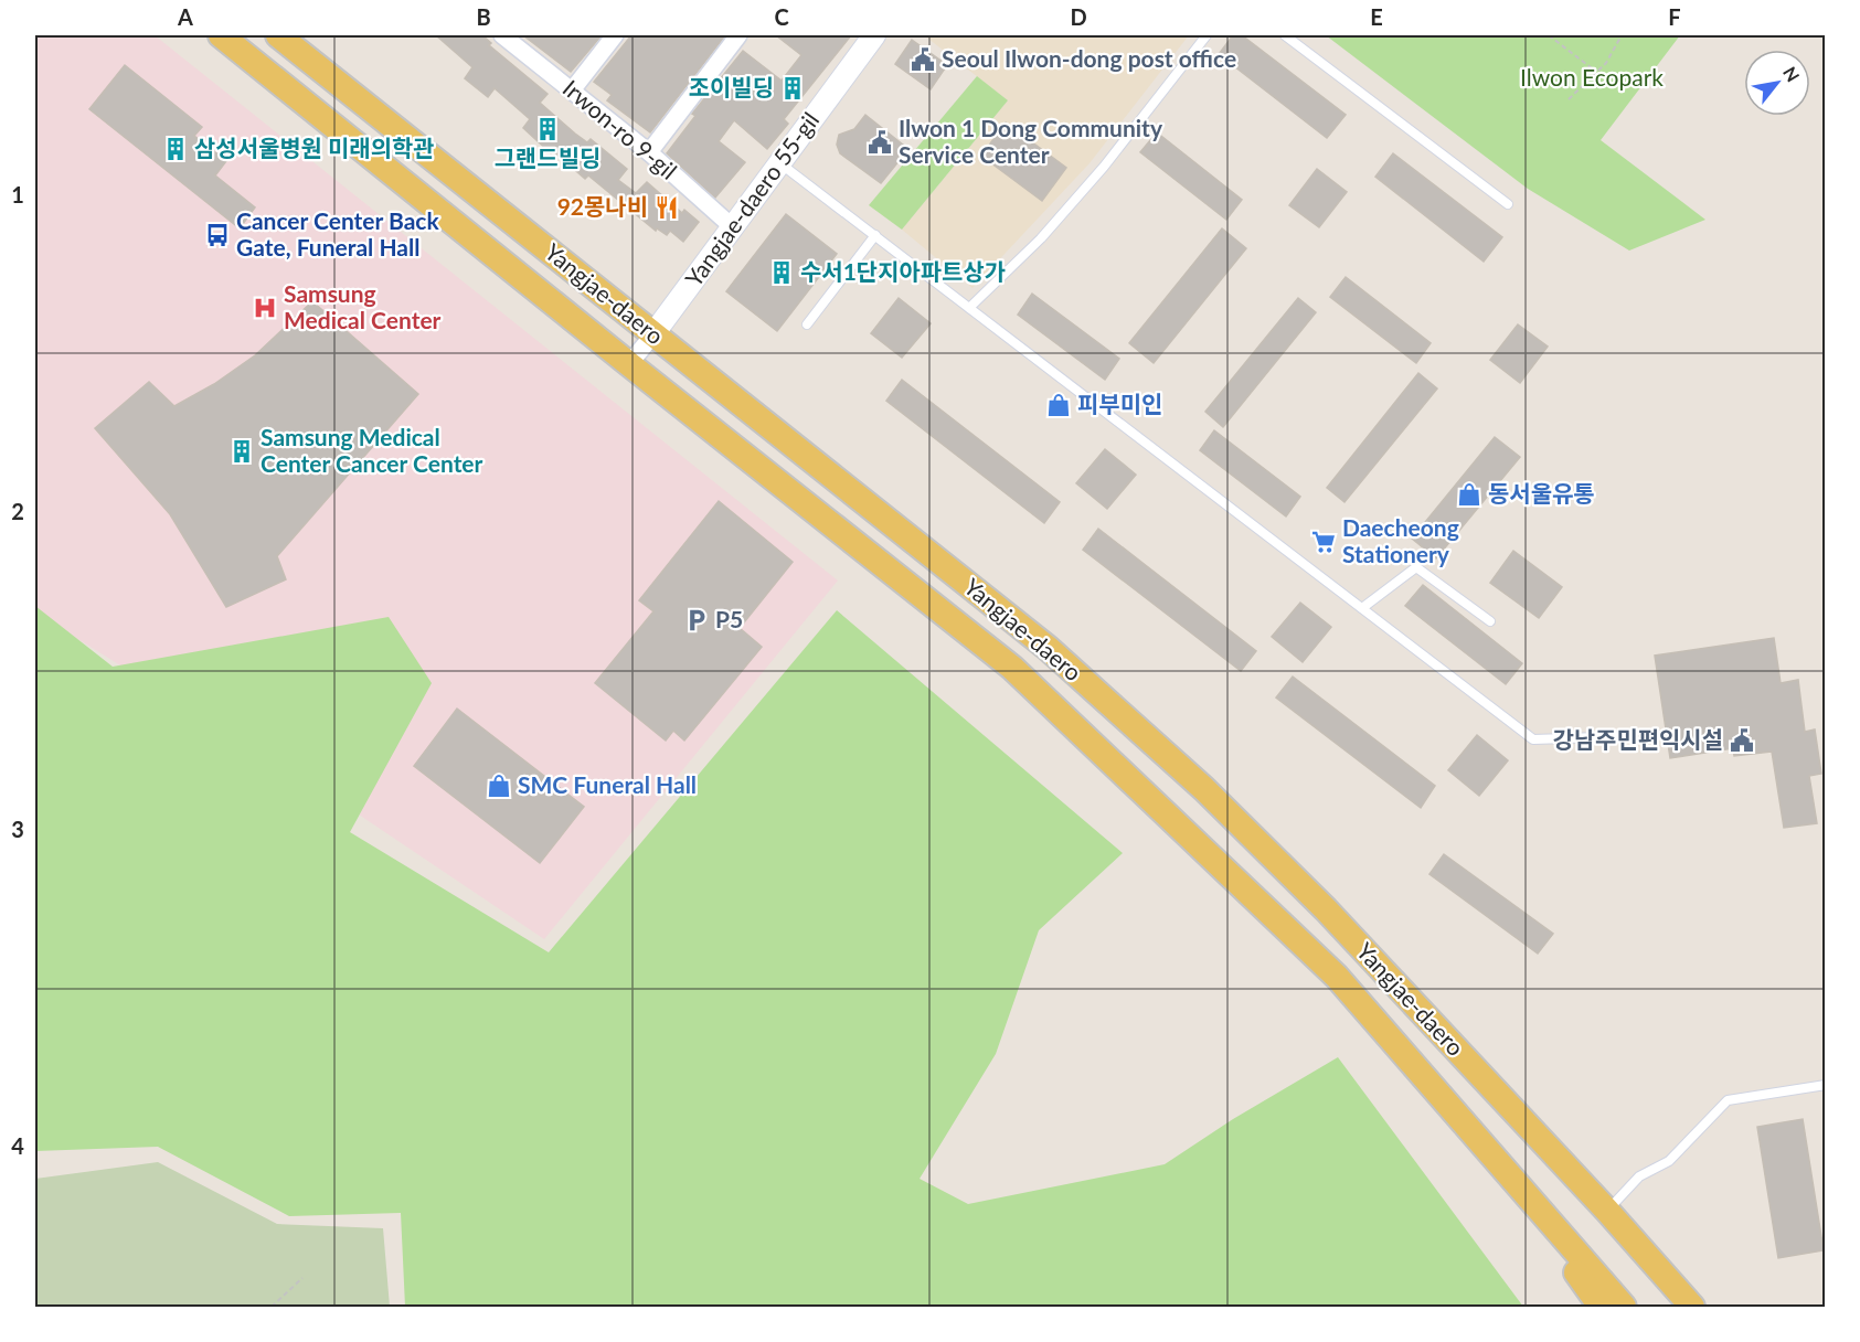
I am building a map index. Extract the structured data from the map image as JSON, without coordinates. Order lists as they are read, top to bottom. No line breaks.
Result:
{"streets":{"main road":["Yangjae-daero"],"street":["Irwon-ro 9-gil","Yangjae-daero 55-gil"]},"crossings":[["Irwon-ro 9-gil","Yangjae-daero 55-gil"],["Yangjae-daero 55-gil","Yangjae-daero"]],"parks":["Ilwon Ecopark"],"places":{"public building":["Seoul Ilwon-dong post office","Ilwon 1 Dong Community Service Center","강남주민편익시설"],"building":["조이빌딩","그랜드빌딩","삼성서울병원 미래의학관","수서1단지아파트상가","Samsung Medical Center Cancer Center"],"restaurant":["92몽나비"],"bus stop":["Cancer Center Back Gate, Funeral Hall"],"hospital":["Samsung Medical Center"],"shop":["피부미인","동서울유통","SMC Funeral Hall"],"supermarket":["Daecheong Stationery"],"parking":["P5"]},"north":"top right","grid":{"columns":["A","B","C","D","E","F"],"rows":["1","2","3","4"]}}
